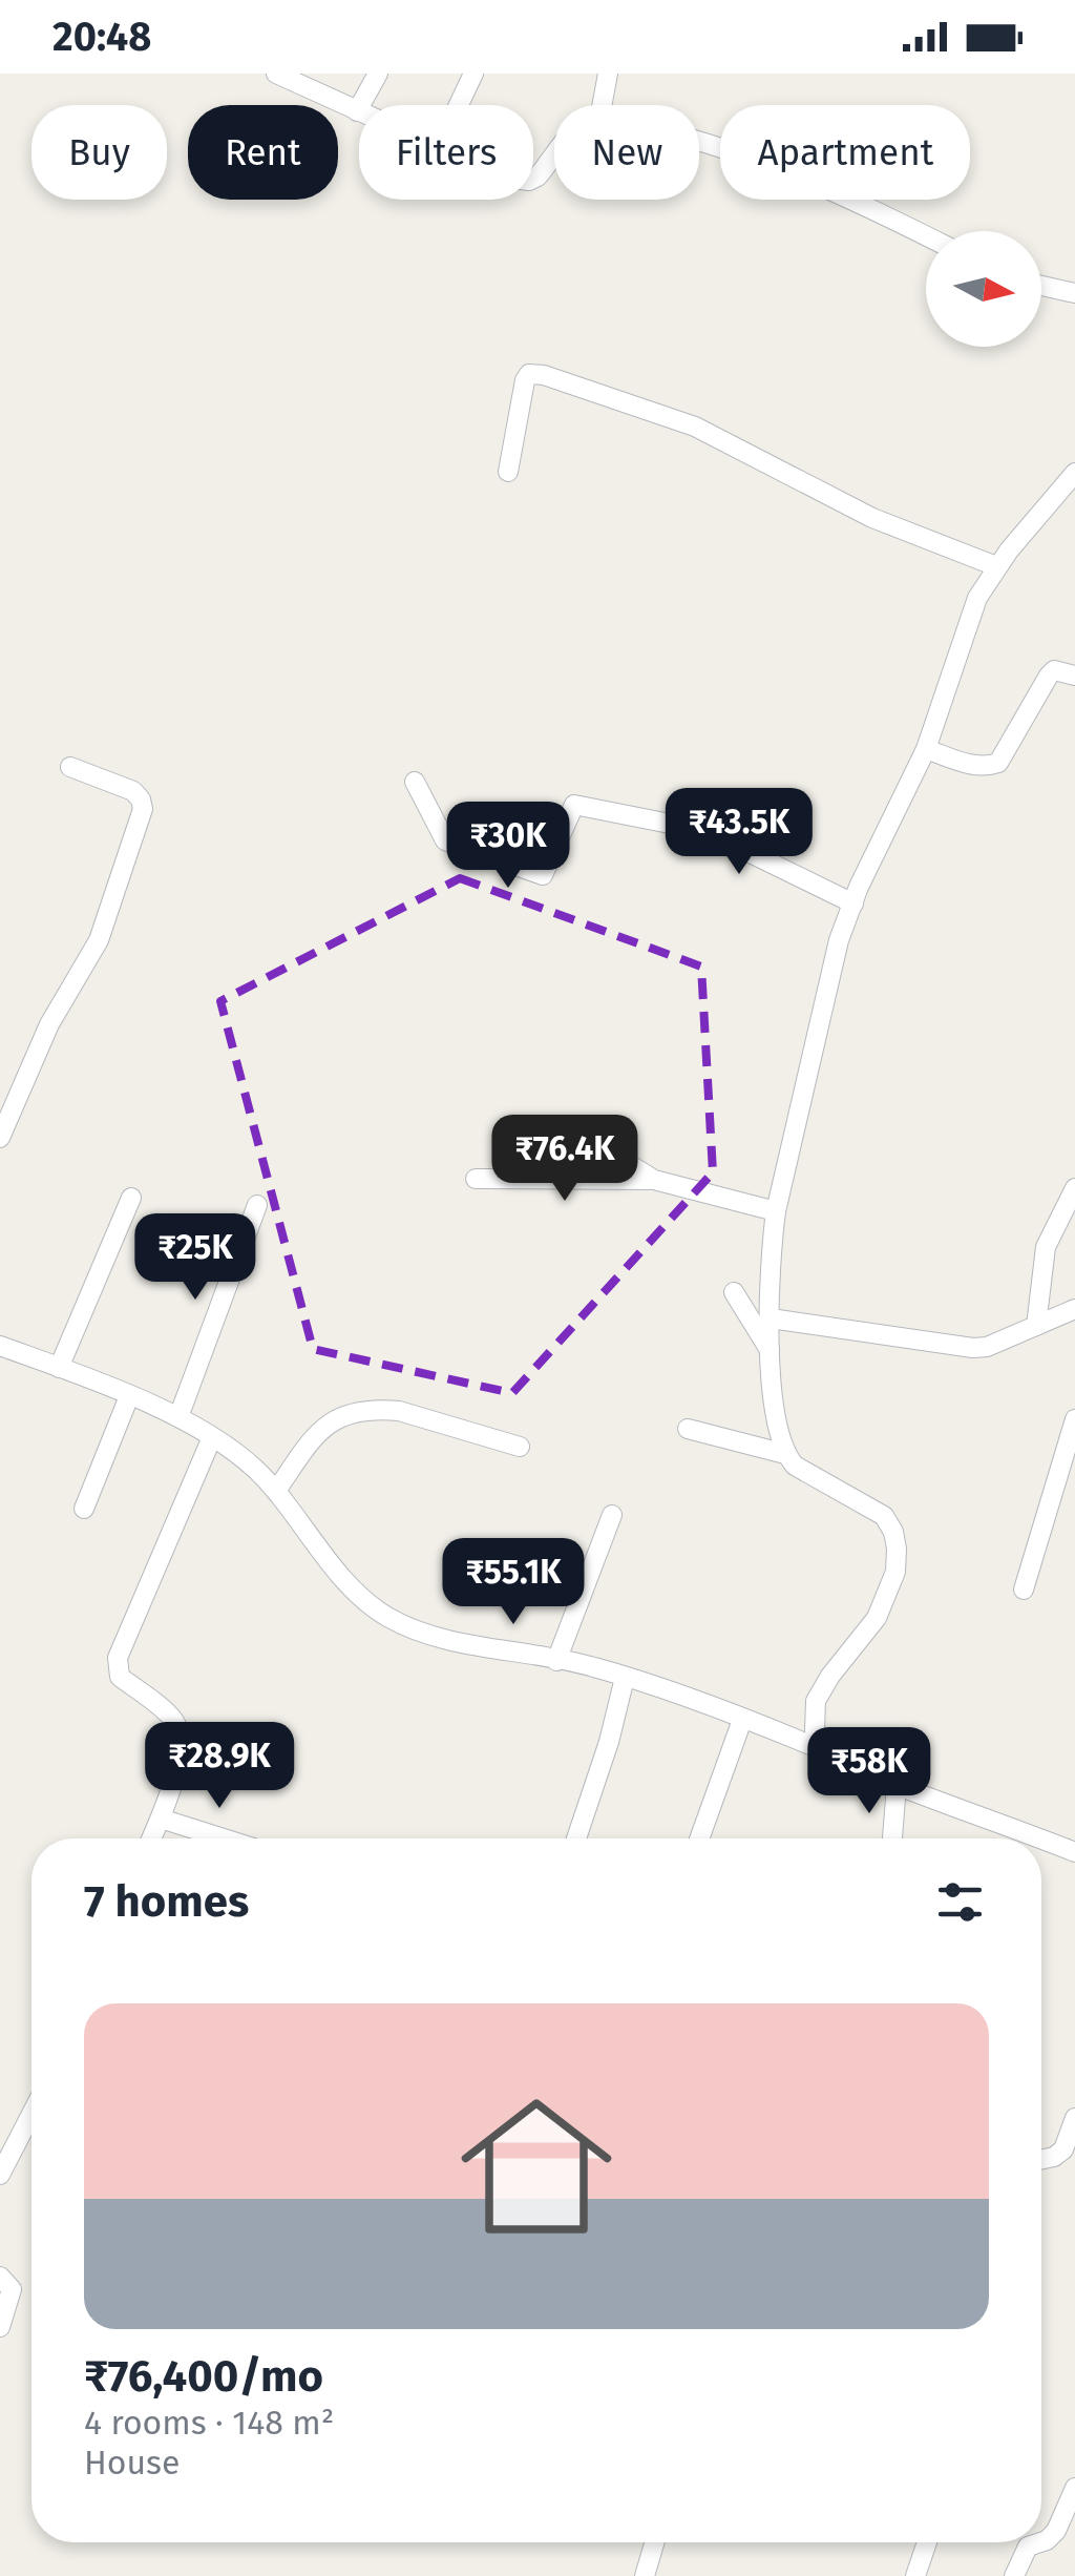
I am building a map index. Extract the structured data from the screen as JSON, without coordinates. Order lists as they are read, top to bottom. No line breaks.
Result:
{"north":"right","page":{"status":"20:48","chip":["Buy","Rent","Filters","New","Apartment"],"price":["₹43.5K","₹30K","₹76.4K","₹25K","₹55.1K","₹28.9K","₹58K"],"heading":"7 homes","list":[{"name":"₹76,400/mo","note":"4 rooms · 148 m² · House"}]}}
